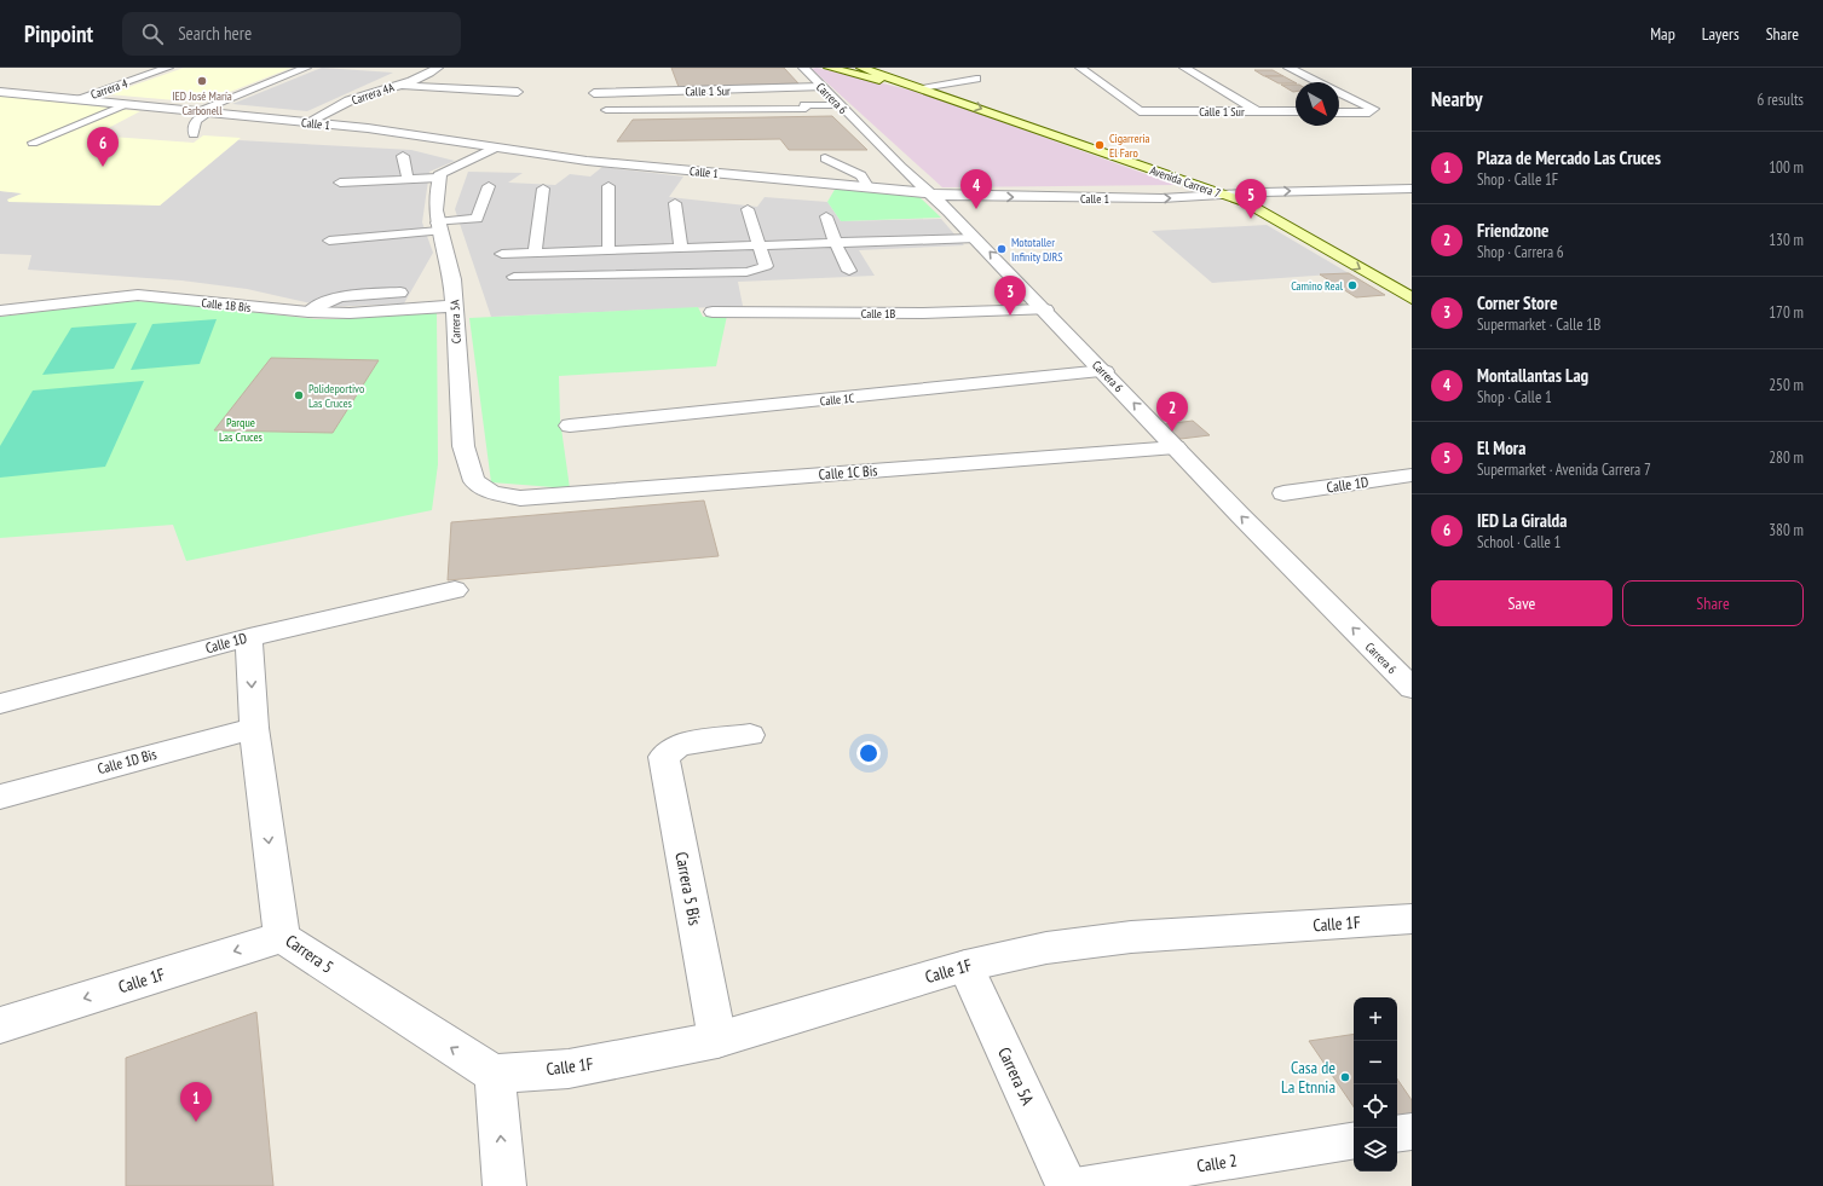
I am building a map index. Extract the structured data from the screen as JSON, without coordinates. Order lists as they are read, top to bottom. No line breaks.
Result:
{"streets":{"main road":["Avenida Carrera 7"],"street":["Carrera 4","Calle 1 Sur","Carrera 4A","Carrera 6","Calle 1","Calle 1B Bis","Calle 1B","Carrera 5A","Calle 1C","Calle 1C Bis","Calle 1D","Calle 1D Bis","Carrera 5 Bis","Calle 1F","Carrera 5"],"lane":["Calle 2"]},"crossings":[["Carrera 4","Calle 1"],["Calle 1 Sur","Carrera 6"],["Carrera 4A","Calle 1"],["Carrera 6","Calle 1"],["Carrera 6","Calle 1B"],["Carrera 6","Calle 1C"],["Carrera 6","Calle 1C Bis"],["Calle 1","Avenida Carrera 7"],["Calle 1B Bis","Carrera 5A"],["Carrera 5A","Calle 1C Bis"],["Carrera 5A","Calle 1F"],["Calle 1D","Carrera 5"],["Calle 1D Bis","Carrera 5"],["Carrera 5 Bis","Calle 1F"],["Calle 1F","Carrera 5"]],"one_way":["Carrera 6","Avenida Carrera 7"],"parks":["Parque Las Cruces"],"places":["IED José María Carbonell","Cigarreria El Faro","Mototaller Infinity DJRS","Camino Real","Polideportivo Las Cruces","Casa de La Etnnia"],"north":"bottom right","page":{"header":"Pinpoint","search":"Search here","nav":["Map","Layers","Share"],"heading":["Nearby","6 results"],"pins":["6","4","5","3","2","1"],"list":[{"mark":"1","name":"Plaza de Mercado Las Cruces","note":"Shop · Calle 1F","value":"100 m"},{"mark":"2","name":"Friendzone","note":"Shop · Carrera 6","value":"130 m"},{"mark":"3","name":"Corner Store","note":"Supermarket · Calle 1B","value":"170 m"},{"mark":"4","name":"Montallantas Lag","note":"Shop · Calle 1","value":"250 m"},{"mark":"5","name":"El Mora","note":"Supermarket · Avenida Carrera 7","value":"280 m"},{"mark":"6","name":"IED La Giralda","note":"School · Calle 1","value":"380 m"}],"buttons":["Save","Share"],"map_buttons":["+","−"]}}
